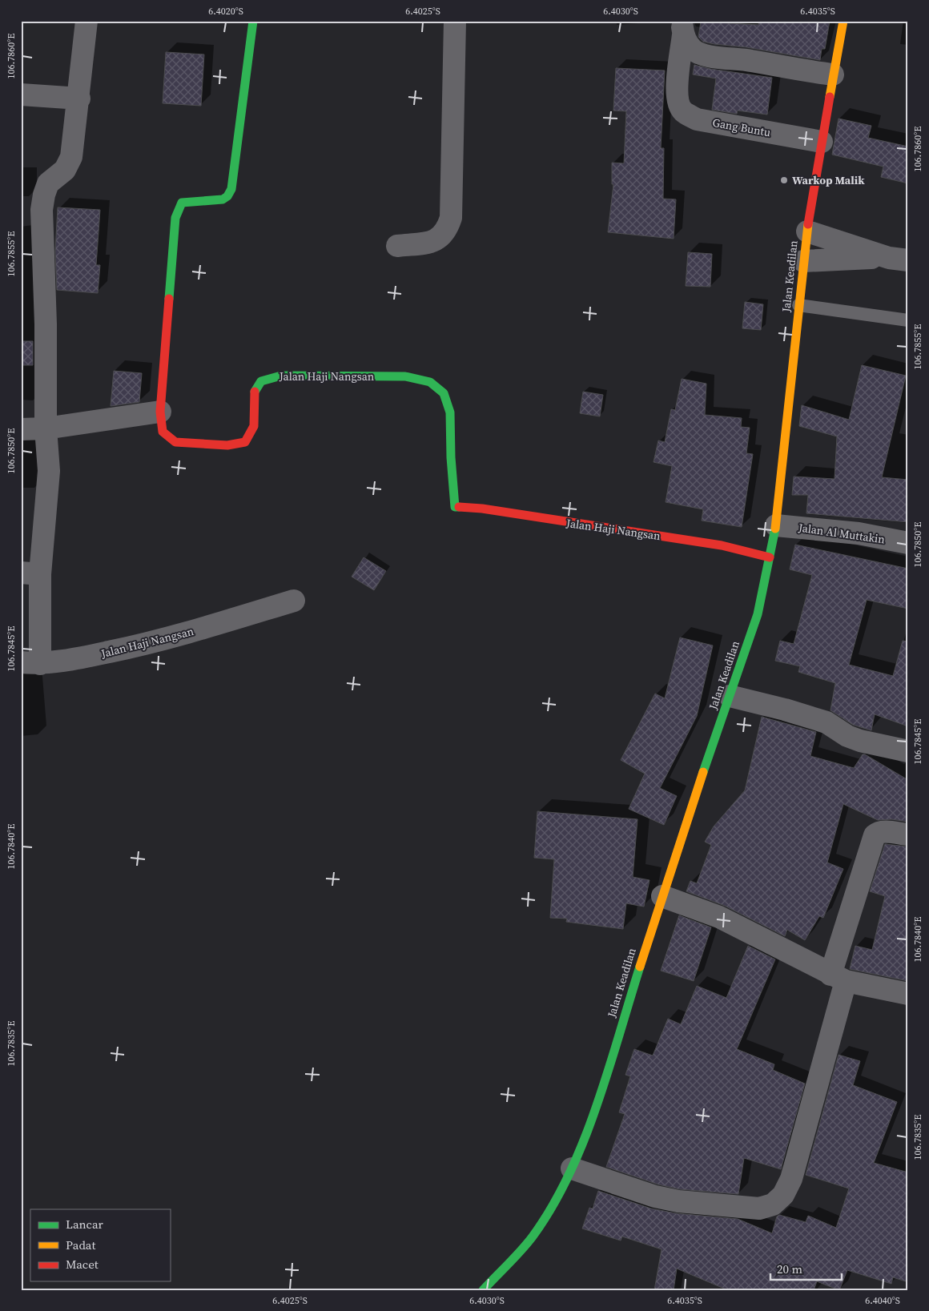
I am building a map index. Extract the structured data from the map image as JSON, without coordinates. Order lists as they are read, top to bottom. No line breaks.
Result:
{"streets":{"main road":["Jalan Keadilan","Jalan Haji Nangsan"],"street":["Gang Buntu","Jalan Al Muttakin"]},"crossings":[["Gang Buntu","Jalan Keadilan"],["Jalan Keadilan","Jalan Haji Nangsan"],["Jalan Keadilan","Jalan Al Muttakin"]],"places":["Warkop Malik"],"legend":["Lancar","Padat","Macet"],"scale_bar":"20 m","coordinates":["6.4020°S","6.4025°S","6.4030°S","6.4035°S","106.7860°E","106.7855°E","106.7850°E","106.7845°E","106.7840°E","106.7835°E","6.4040°S"]}
